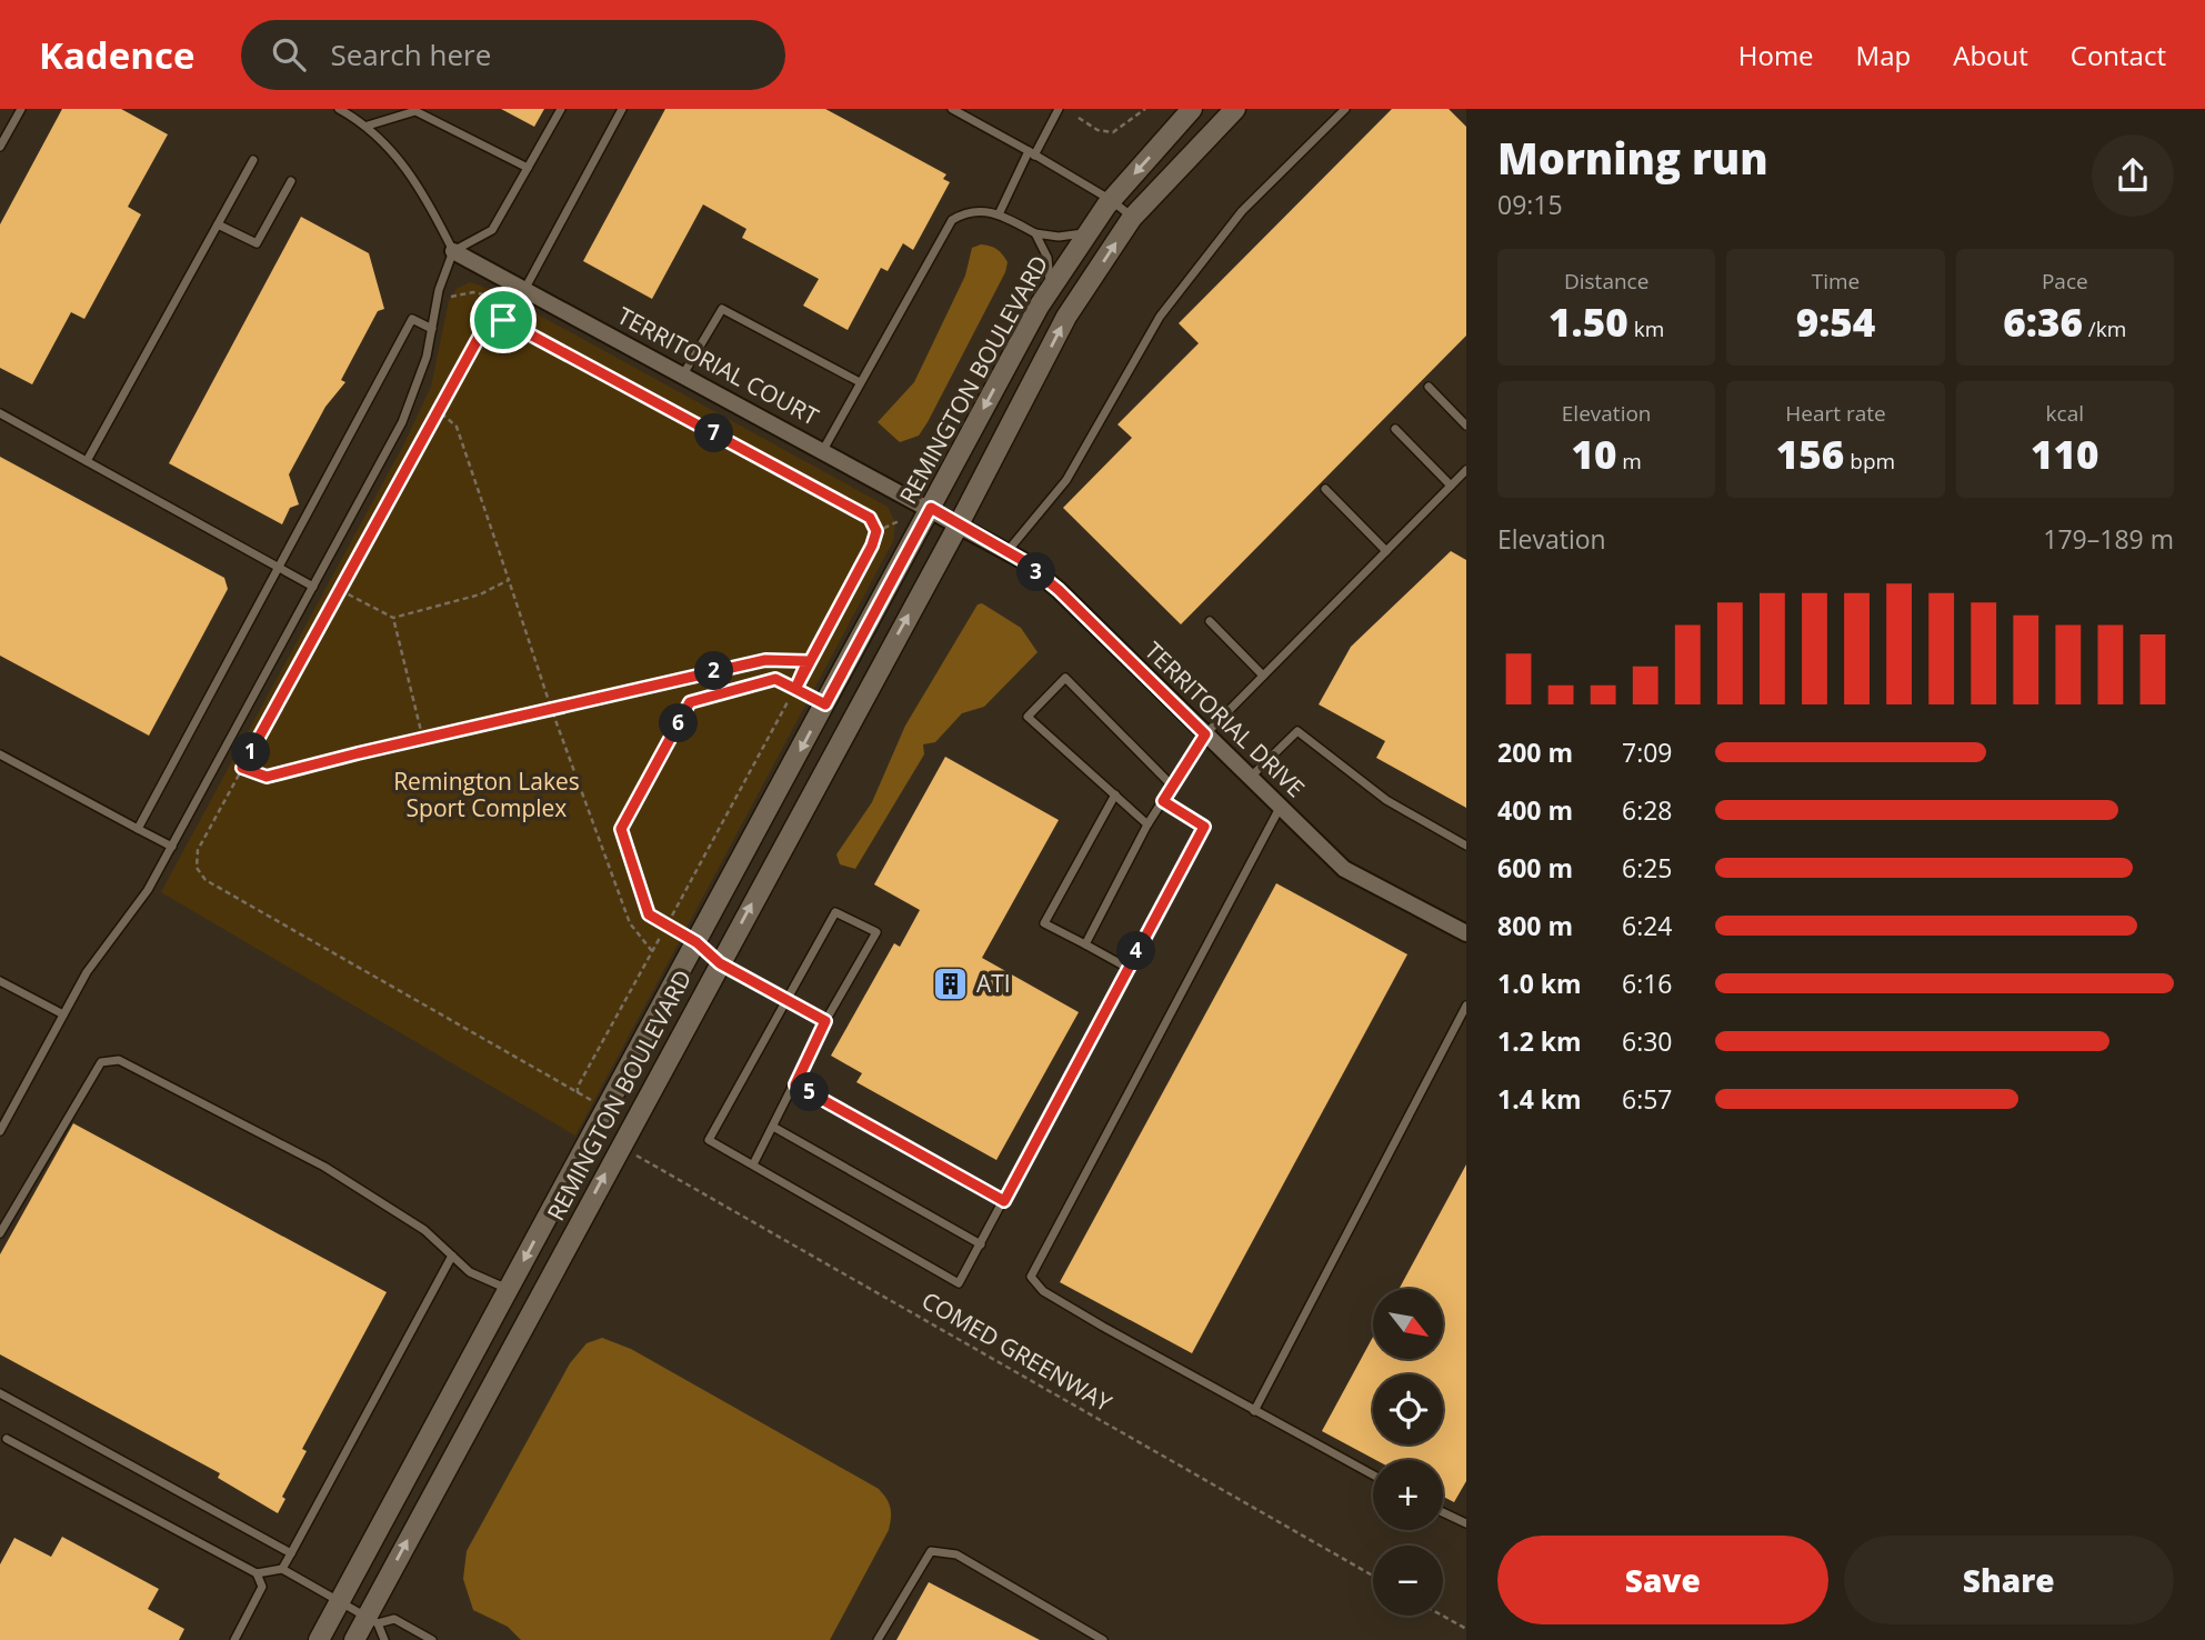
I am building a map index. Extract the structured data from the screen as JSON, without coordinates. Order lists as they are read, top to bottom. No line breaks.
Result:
{"streets":{"street":["TERRITORIAL COURT","REMINGTON BOULEVARD","TERRITORIAL DRIVE"],"path":["COMED GREENWAY"]},"crossings":[["TERRITORIAL COURT","REMINGTON BOULEVARD"],["TERRITORIAL COURT","TERRITORIAL DRIVE"],["REMINGTON BOULEVARD","TERRITORIAL DRIVE"]],"parks":["Remington Lakes Sport Complex"],"places":{"building":["ATI"]},"north":"bottom right","page":{"header":"Kadence","search":"Search here","nav":["Home","Map","About","Contact"],"heading":["Morning run","09:15"],"stats":[["Distance","1.50 km"],["Time","9:54"],["Pace","6:36 /km"],["Elevation","10 m"],["Heart rate","156 bpm"],["kcal","110"]],"pins":["7","3","2","6","1","4","5"],"chart":["Elevation","179–189 m"],"list":[{"name":"200 m","note":"7:09"},{"name":"400 m","note":"6:28"},{"name":"600 m","note":"6:25"},{"name":"800 m","note":"6:24"},{"name":"1.0 km","note":"6:16"},{"name":"1.2 km","note":"6:30"},{"name":"1.4 km","note":"6:57"}],"map_buttons":["+","−"],"buttons":["Save","Share"]}}
